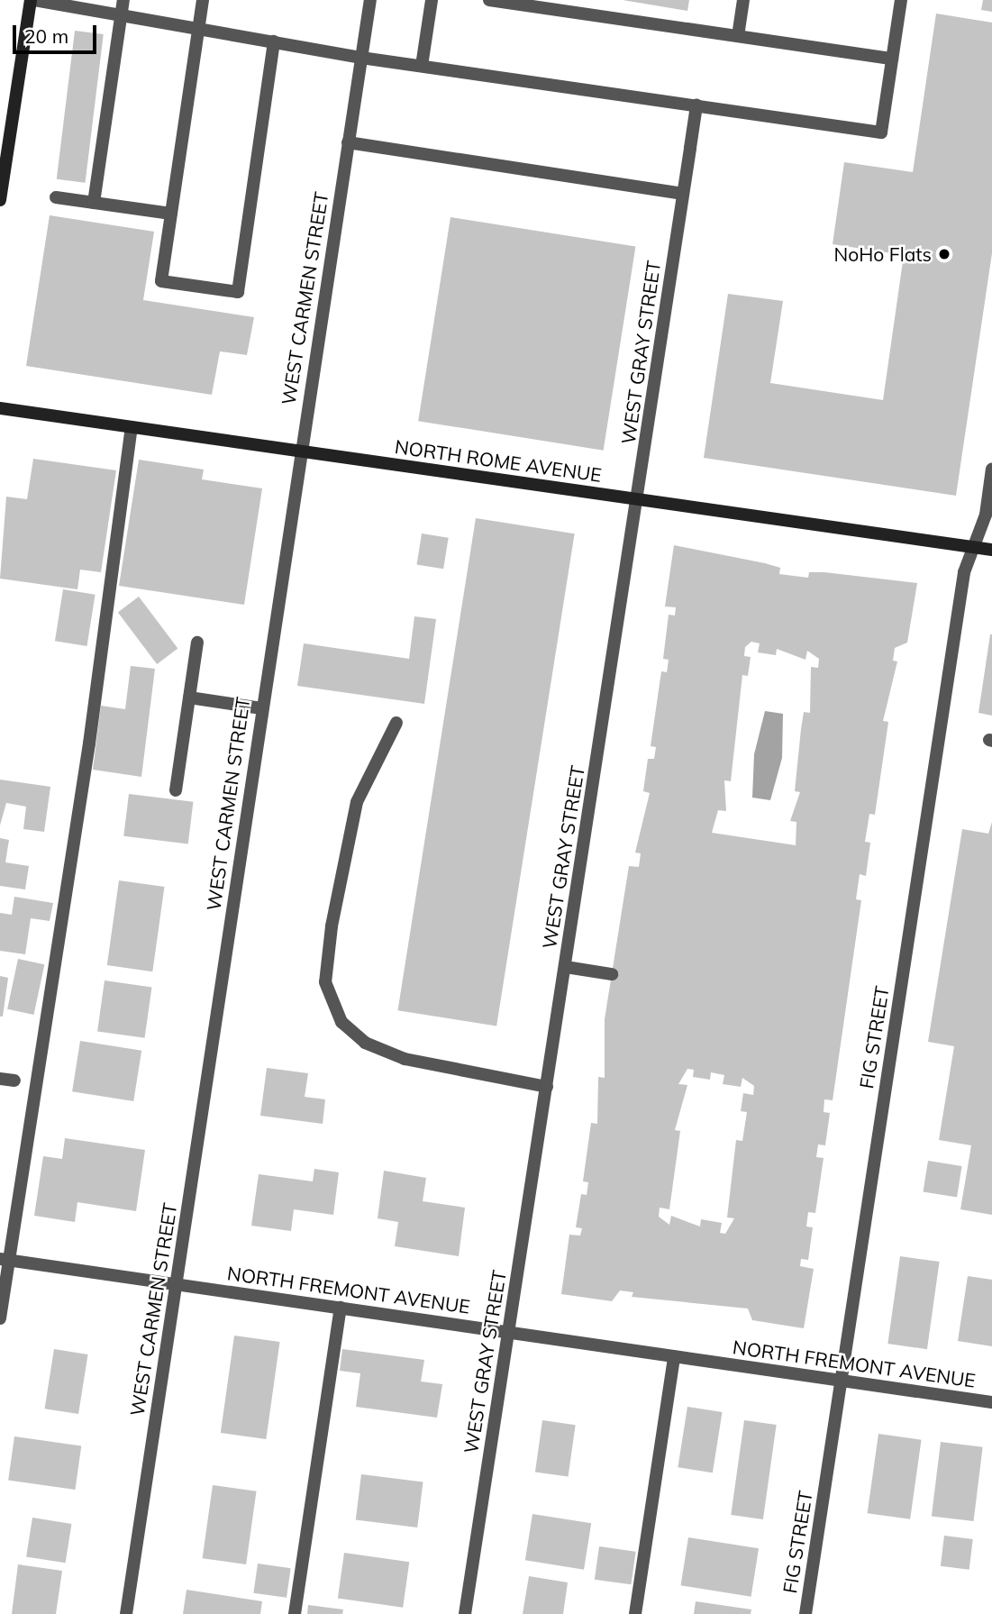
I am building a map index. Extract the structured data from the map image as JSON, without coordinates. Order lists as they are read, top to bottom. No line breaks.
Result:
{"streets":{"street":["WEST CARMEN STREET","WEST GRAY STREET","NORTH ROME AVENUE","FIG STREET","NORTH FREMONT AVENUE"]},"crossings":[["WEST CARMEN STREET","NORTH ROME AVENUE"],["WEST CARMEN STREET","NORTH FREMONT AVENUE"],["WEST GRAY STREET","NORTH ROME AVENUE"],["WEST GRAY STREET","NORTH FREMONT AVENUE"],["NORTH ROME AVENUE","FIG STREET"],["FIG STREET","NORTH FREMONT AVENUE"]],"places":["NoHo Flats"],"scale_bar":"20 m"}
